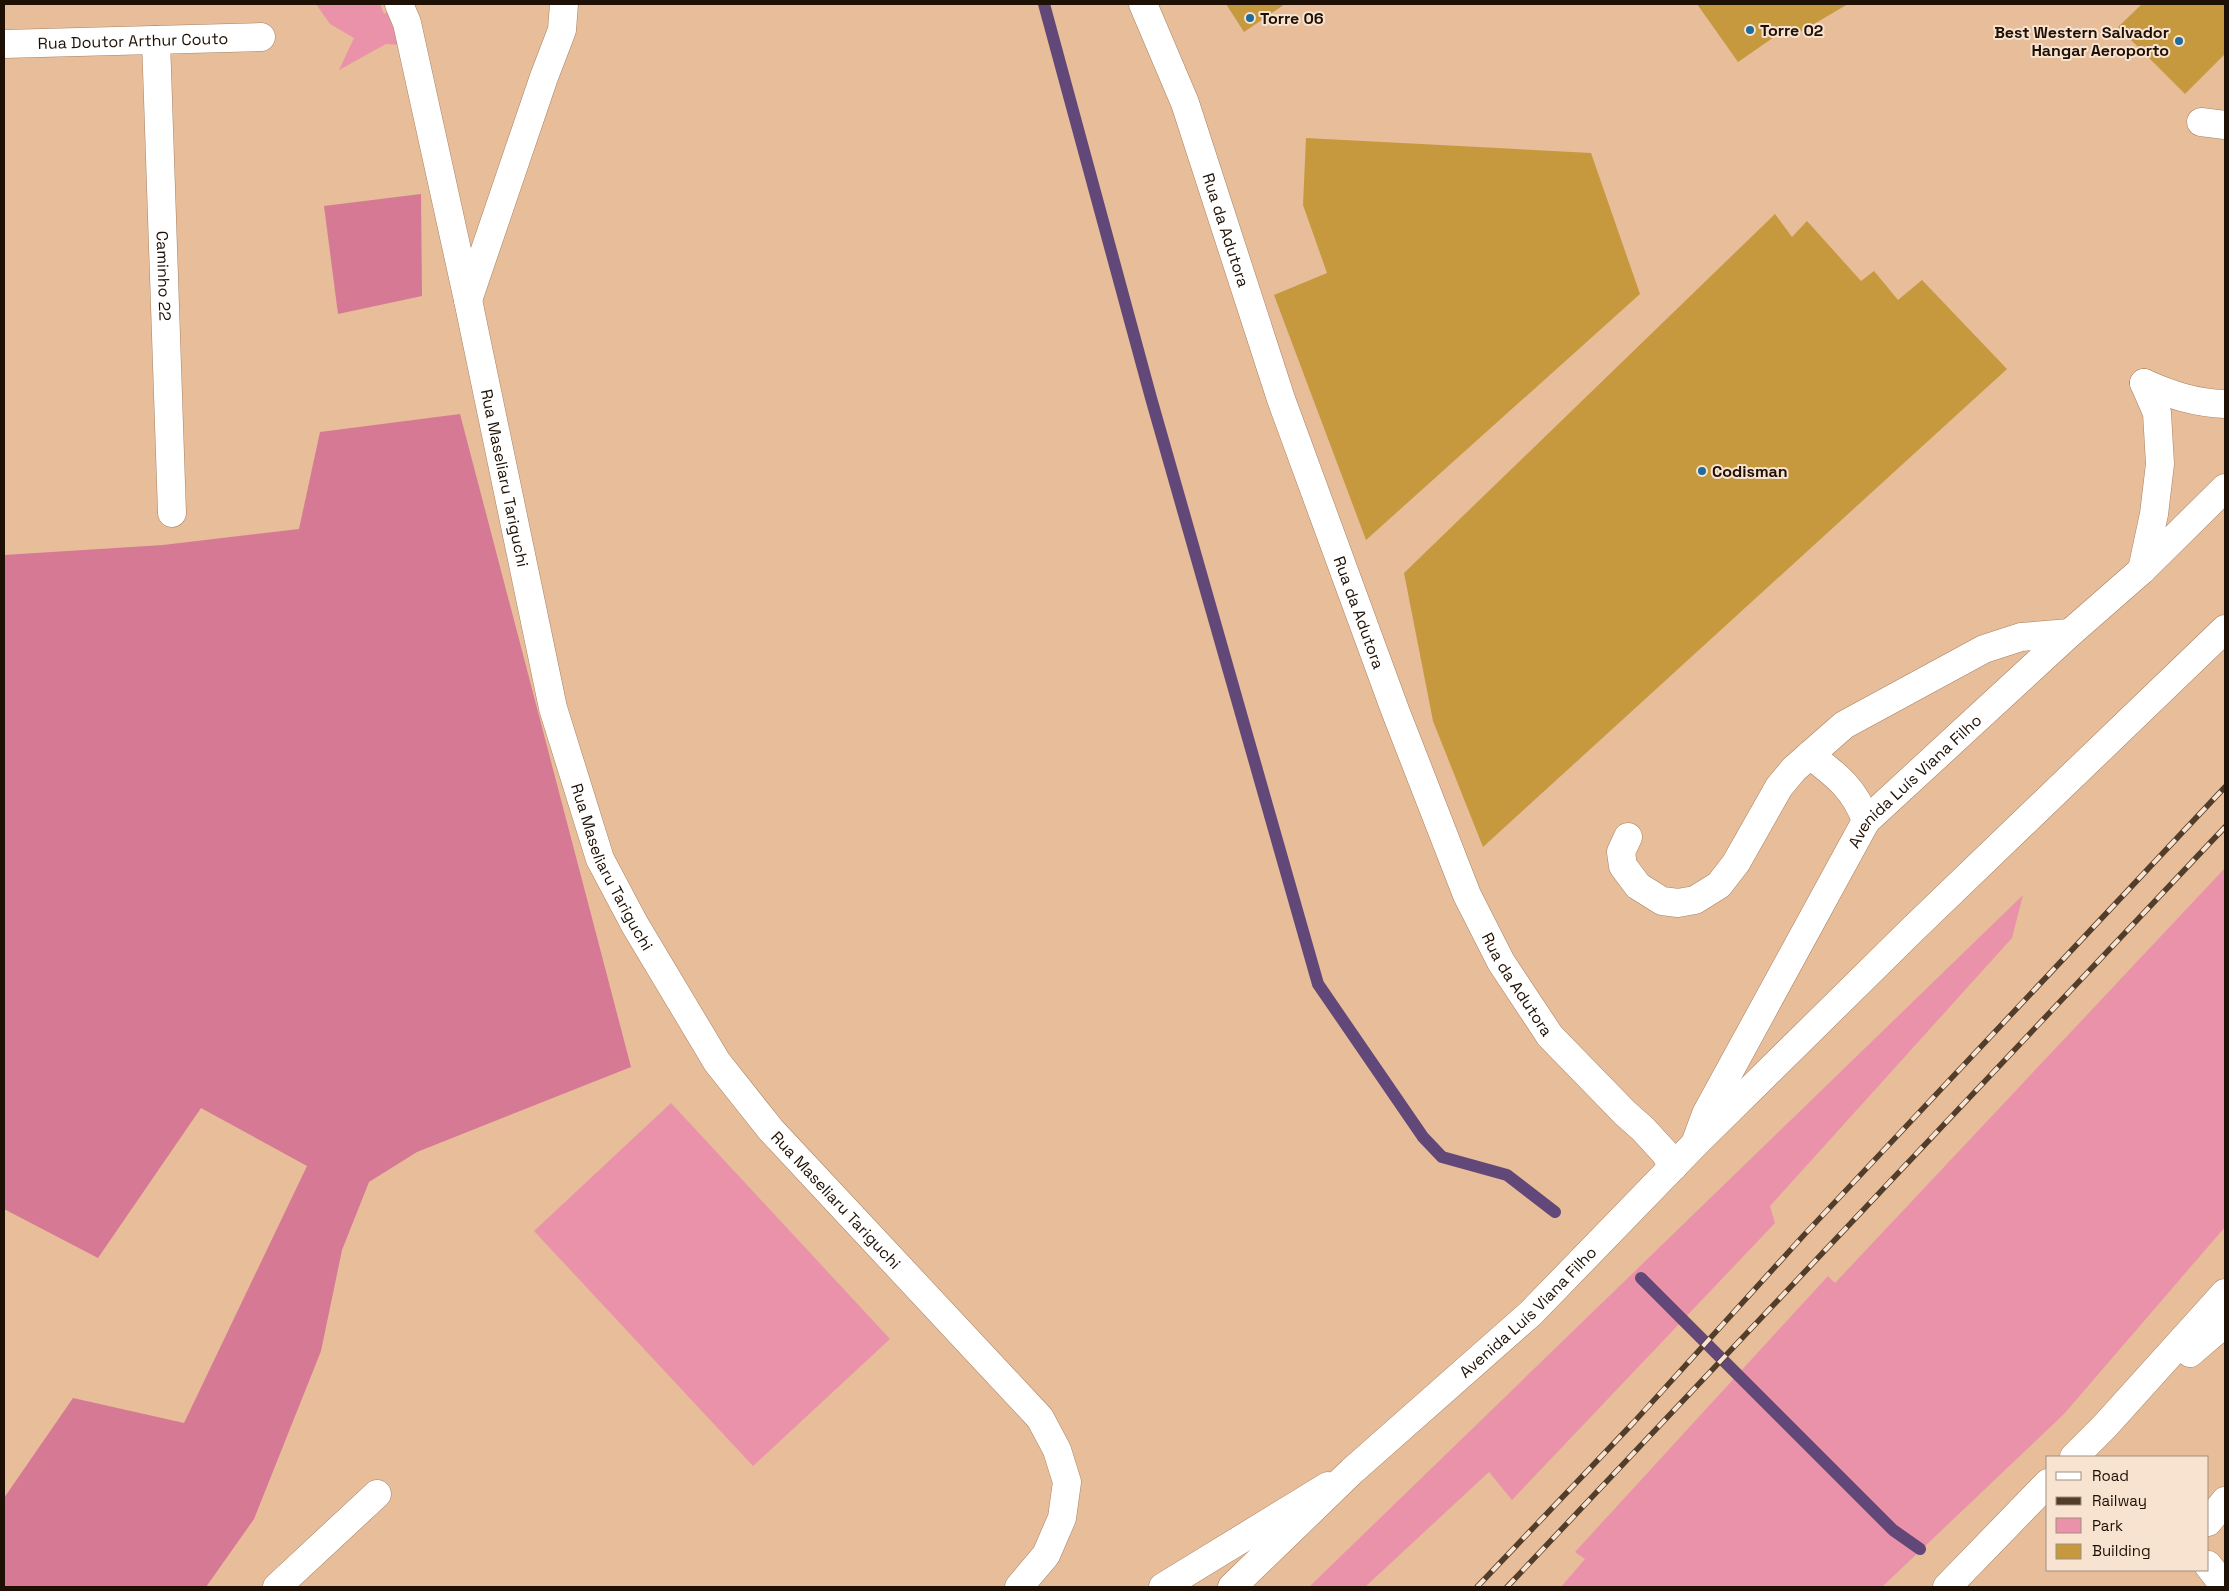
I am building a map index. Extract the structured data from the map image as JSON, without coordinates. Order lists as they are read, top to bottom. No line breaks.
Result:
{"streets":{"main road":["Rua Doutor Arthur Couto","Rua da Adutora","Caminho 22","Rua Maseliaru Tariguchi","Avenida Luís Viana Filho"]},"crossings":[["Rua Doutor Arthur Couto","Caminho 22"],["Rua da Adutora","Avenida Luís Viana Filho"]],"places":["Torre 06","Torre 02","Best Western Salvador Hangar Aeroporto","Codisman"],"legend":["Road","Railway","Park","Building"]}
